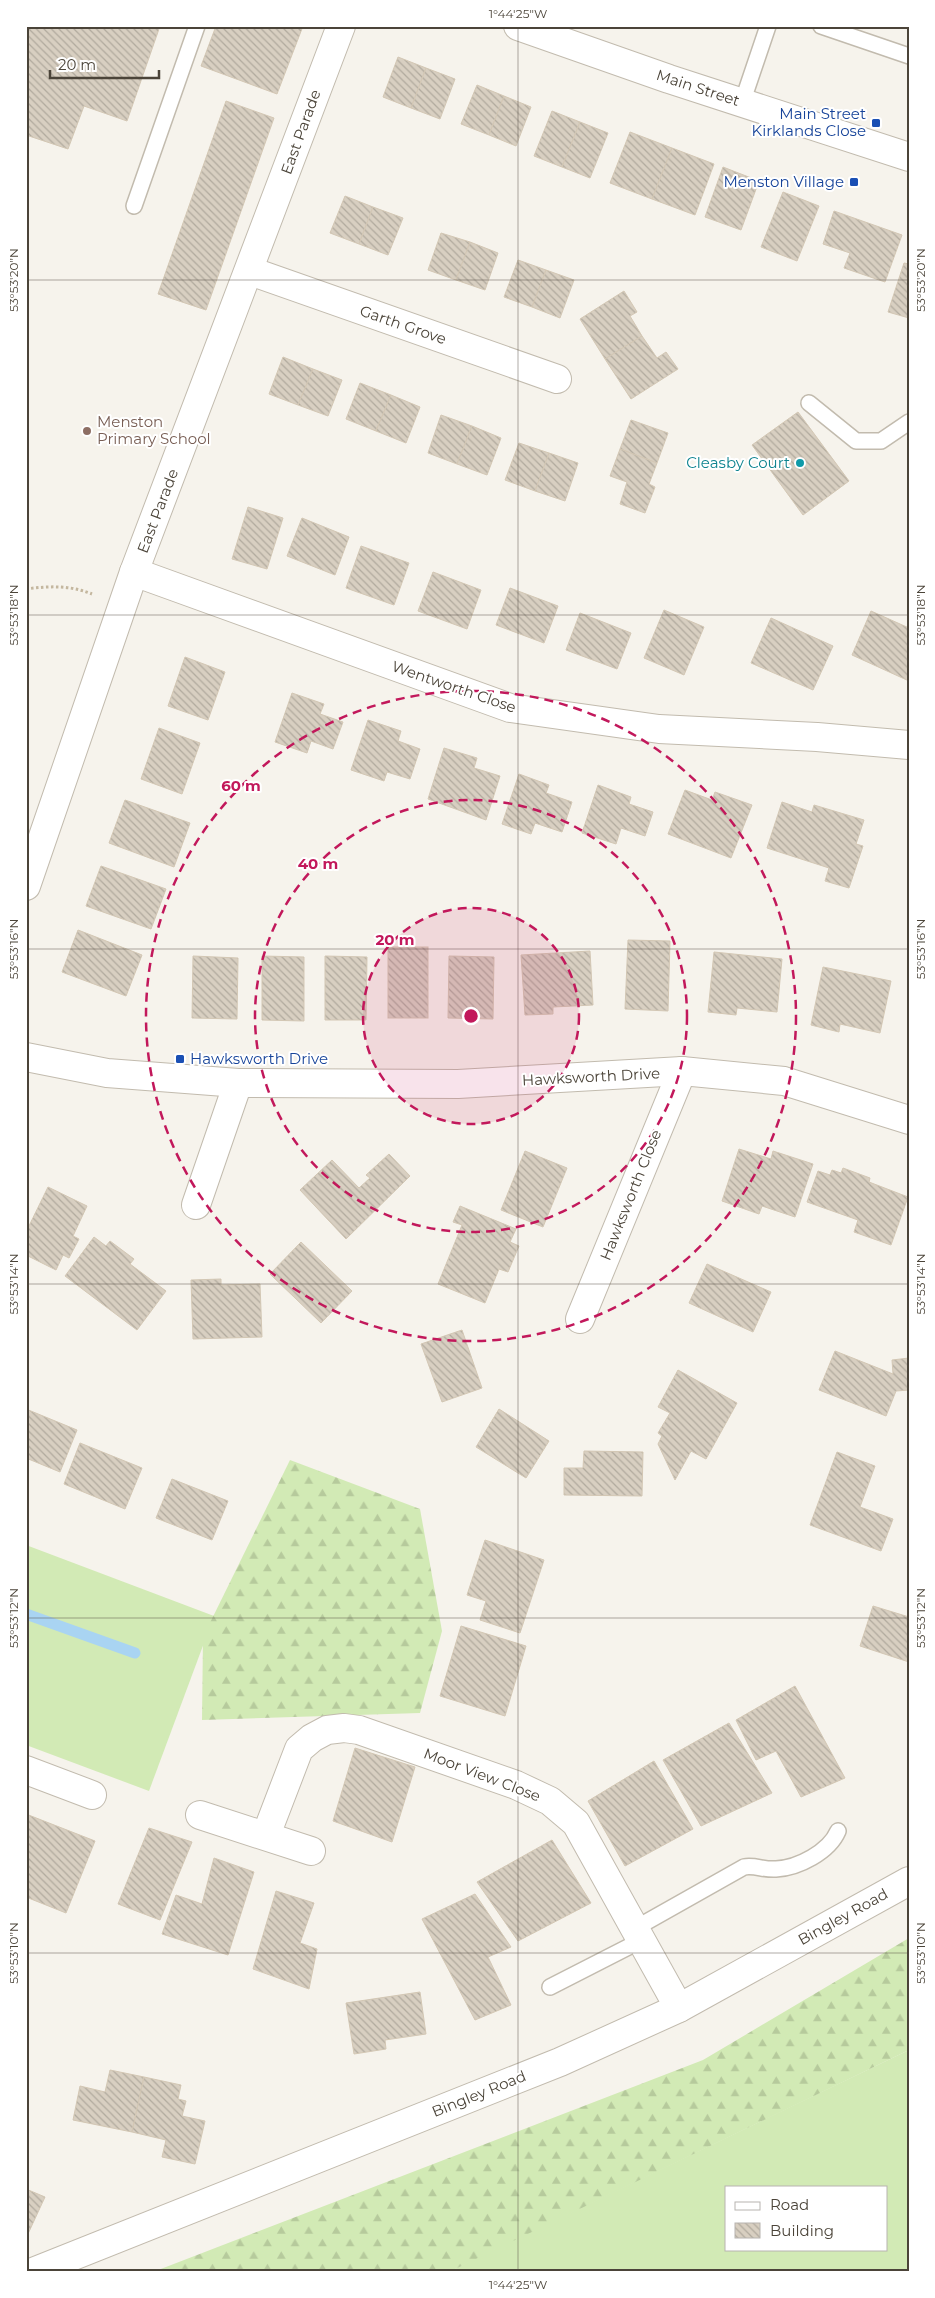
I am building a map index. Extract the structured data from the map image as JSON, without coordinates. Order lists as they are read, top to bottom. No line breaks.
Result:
{"streets":{"street":["Main Street","East Parade","Garth Grove","Wentworth Close","Hawksworth Drive","Hawksworth Close","Moor View Close","Bingley Road"]},"crossings":[["East Parade","Garth Grove"],["East Parade","Wentworth Close"],["Hawksworth Drive","Hawksworth Close"],["Moor View Close","Bingley Road"]],"places":{"transit":["Main Street Kirklands Close","Menston Village","Hawksworth Drive"],"other":["Menston Primary School","Cleasby Court"]},"legend":["Road","Building"],"scale_bar":"20 m","coordinates":["1°44'25\"W","53°53'20\"N","53°53'18\"N","53°53'16\"N","53°53'14\"N","53°53'12\"N","53°53'10\"N"],"rings":["60 m","40 m","20 m"]}
